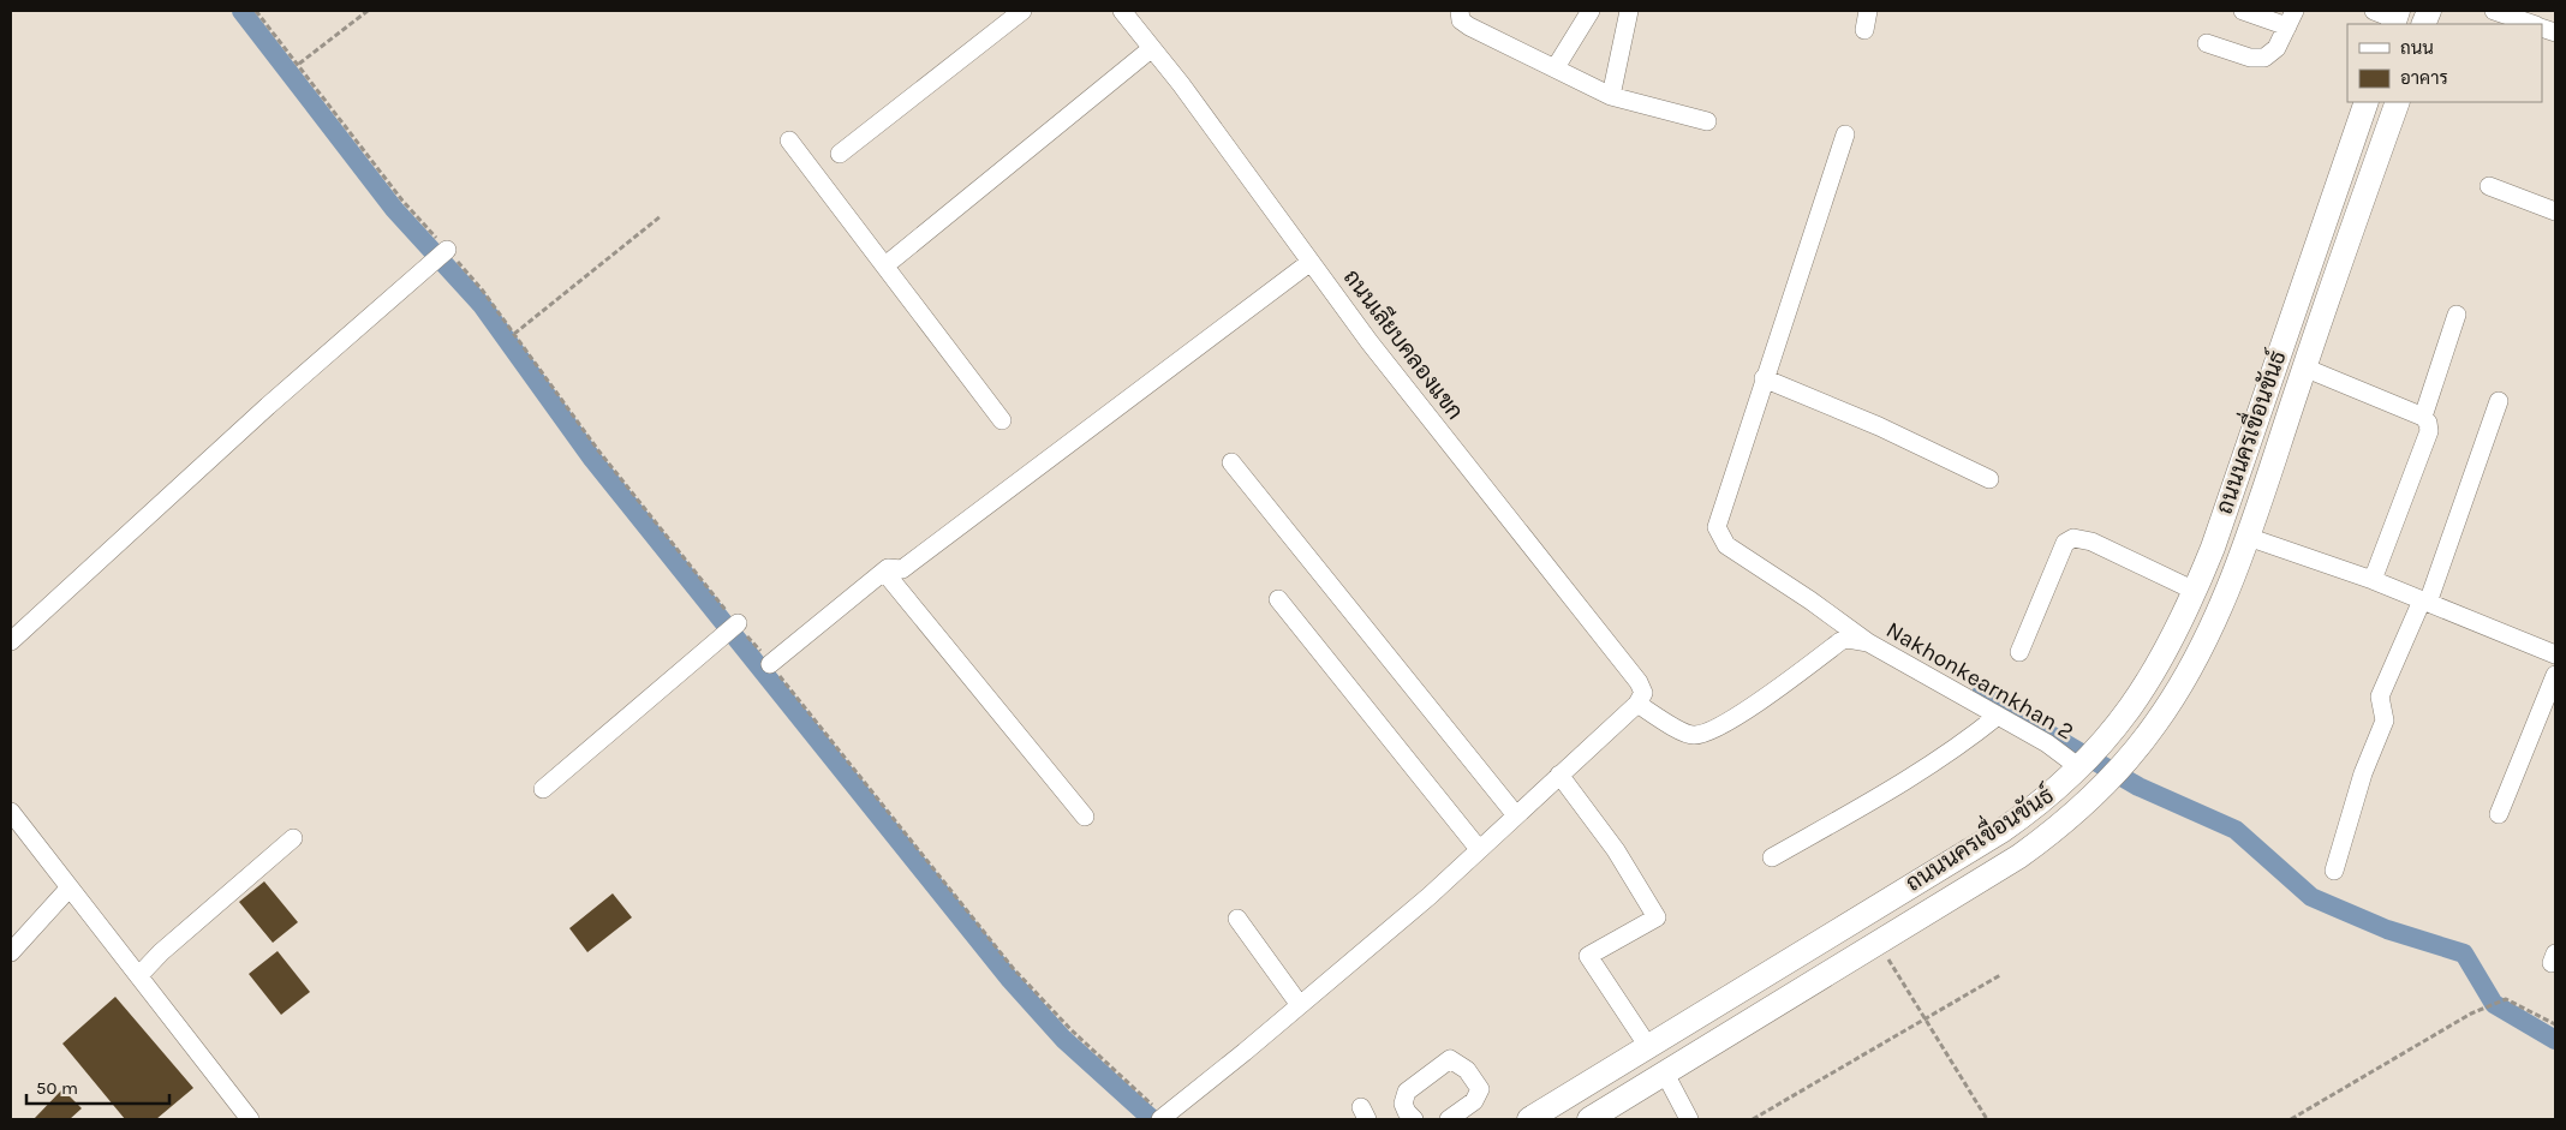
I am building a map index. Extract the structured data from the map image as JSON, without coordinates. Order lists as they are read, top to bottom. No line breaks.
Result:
{"streets":{"main road":["ถนนนครเขื่อนขันธ์"],"street":["ถนนเลียบคลองแขก","Nakhonkearnkhan 2"]},"crossings":[["ถนนเลียบคลองแขก","Nakhonkearnkhan 2"],["ถนนนครเขื่อนขันธ์","Nakhonkearnkhan 2"]],"legend":["ถนน","อาคาร"],"scale_bar":"50 m"}
